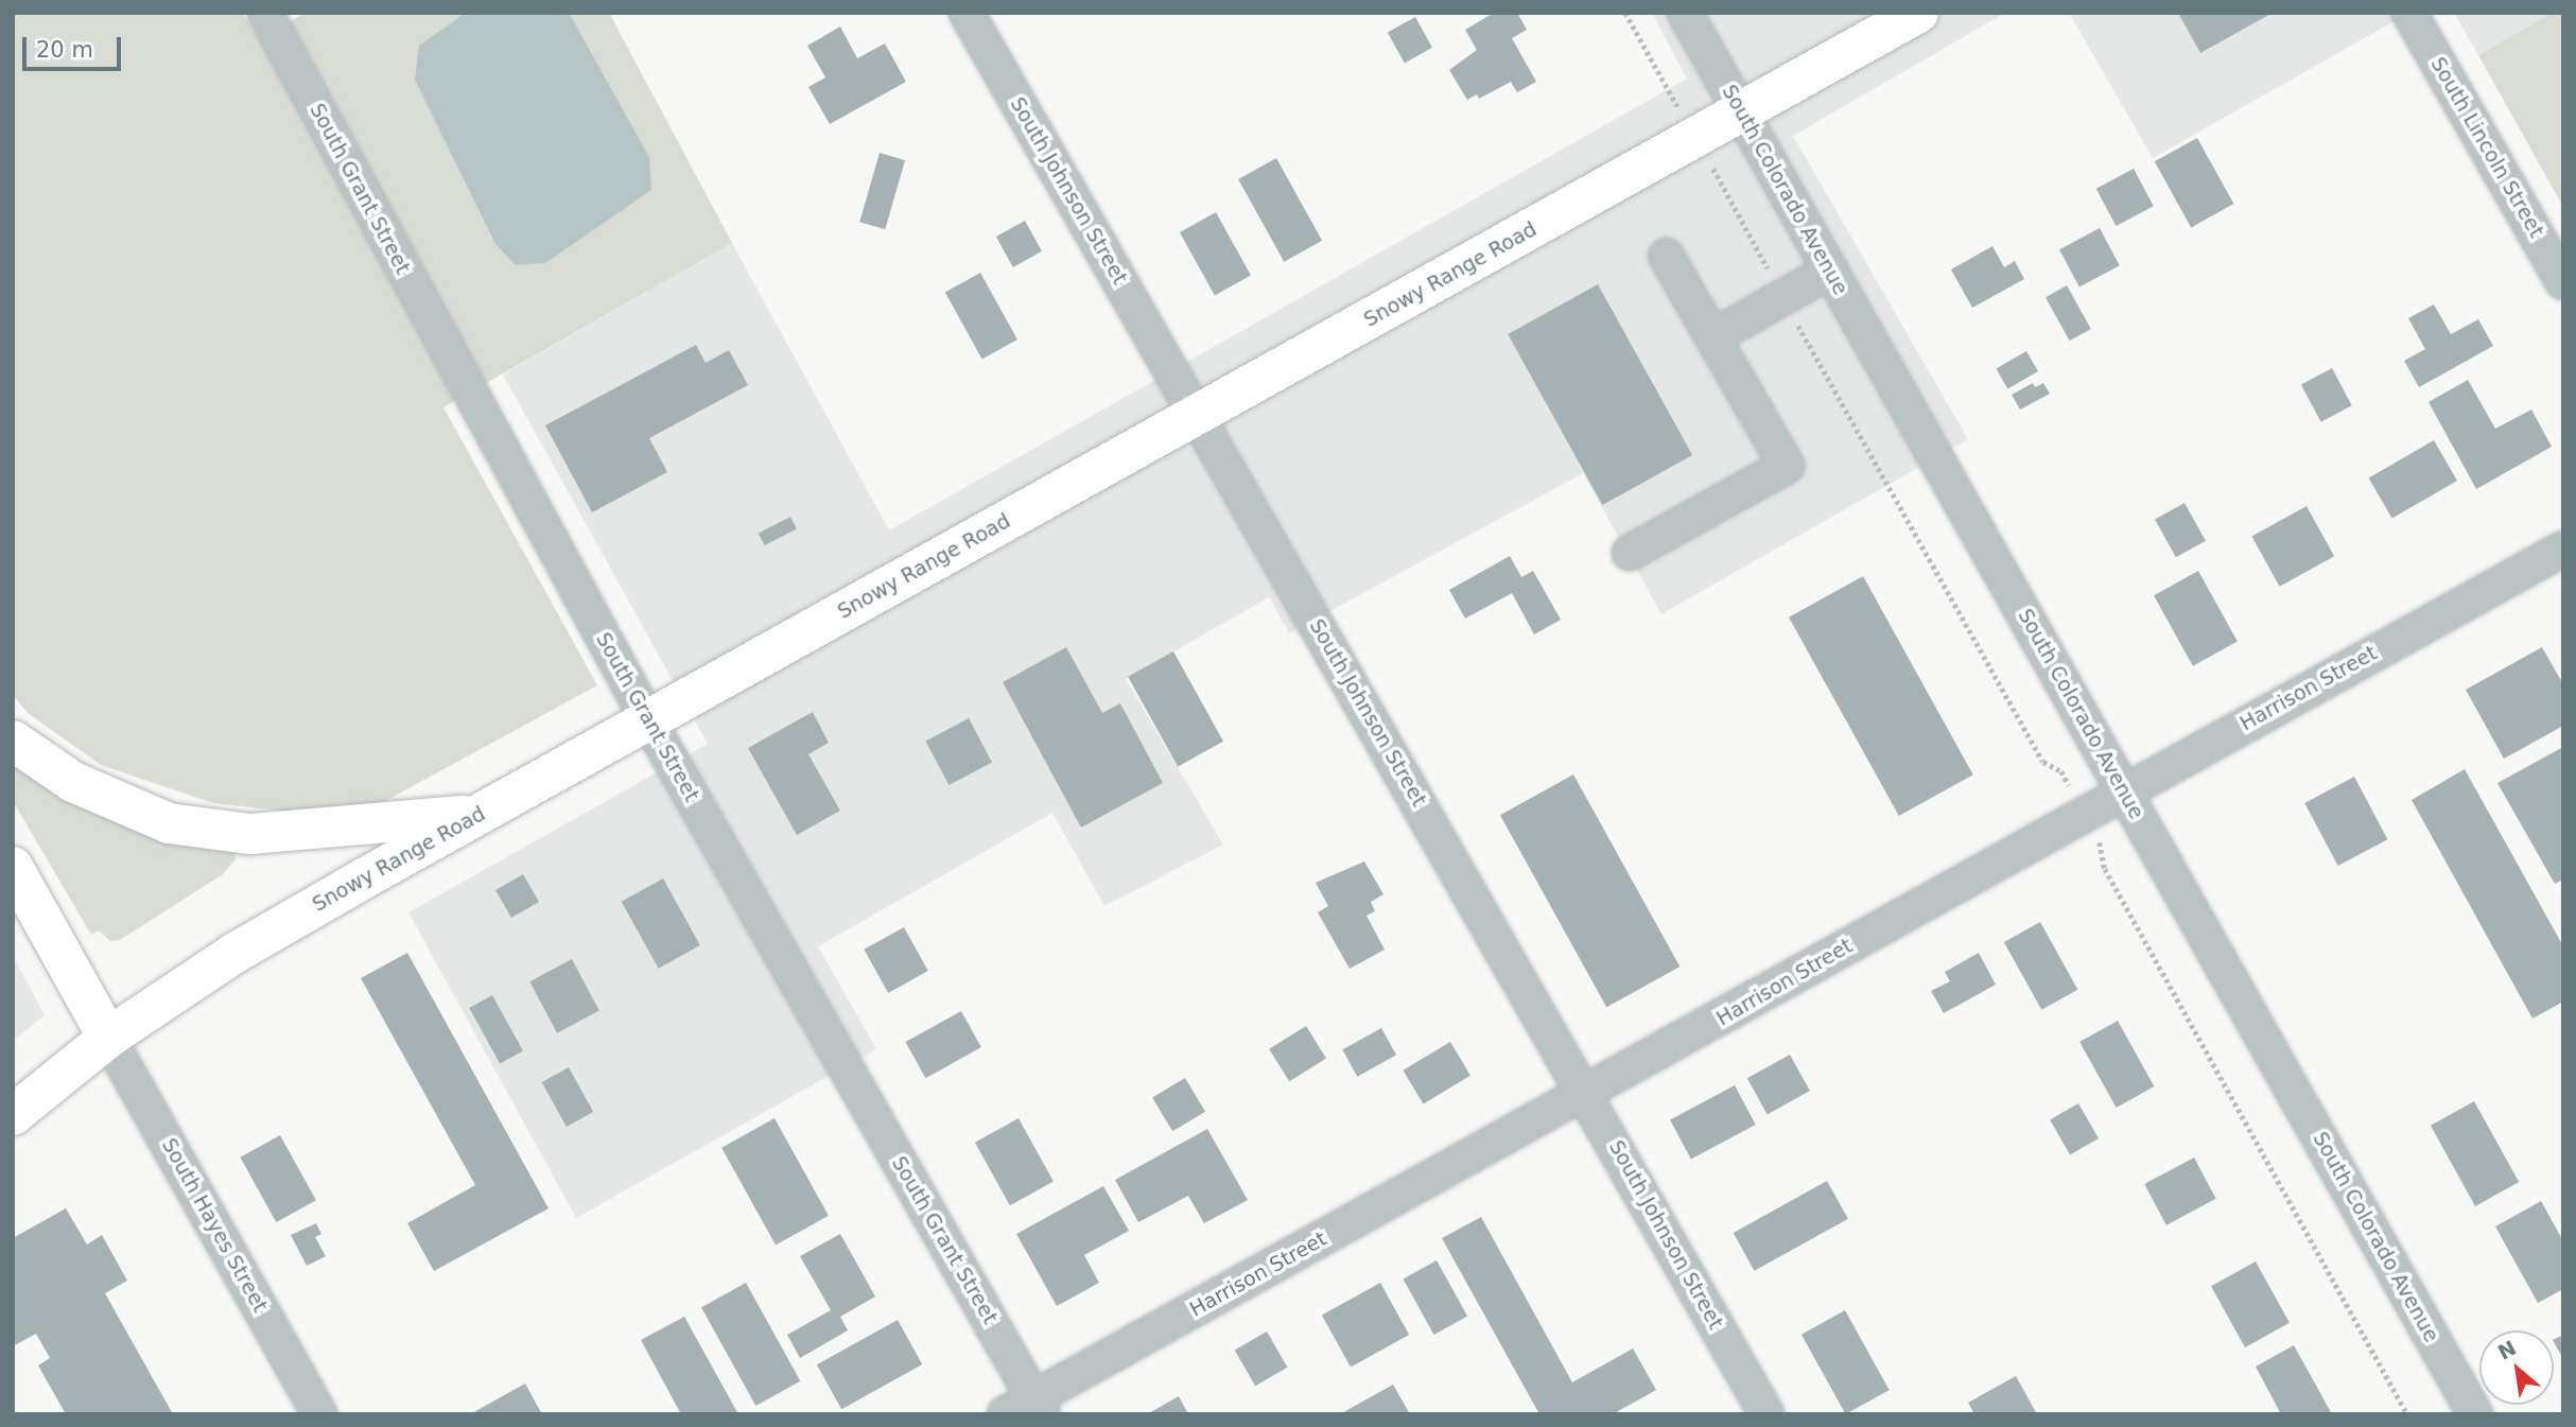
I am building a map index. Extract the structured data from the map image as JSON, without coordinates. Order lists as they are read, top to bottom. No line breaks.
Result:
{"streets":{"main road":["Snowy Range Road"],"street":["South Lincoln Street","South Grant Street","South Colorado Avenue","South Johnson Street","Harrison Street","South Hayes Street"]},"crossings":[["South Grant Street","Snowy Range Road"],["South Grant Street","Harrison Street"],["South Colorado Avenue","Snowy Range Road"],["South Colorado Avenue","Harrison Street"],["South Johnson Street","Snowy Range Road"],["South Johnson Street","Harrison Street"],["Snowy Range Road","South Hayes Street"]],"scale_bar":"20 m","north":"top left"}
